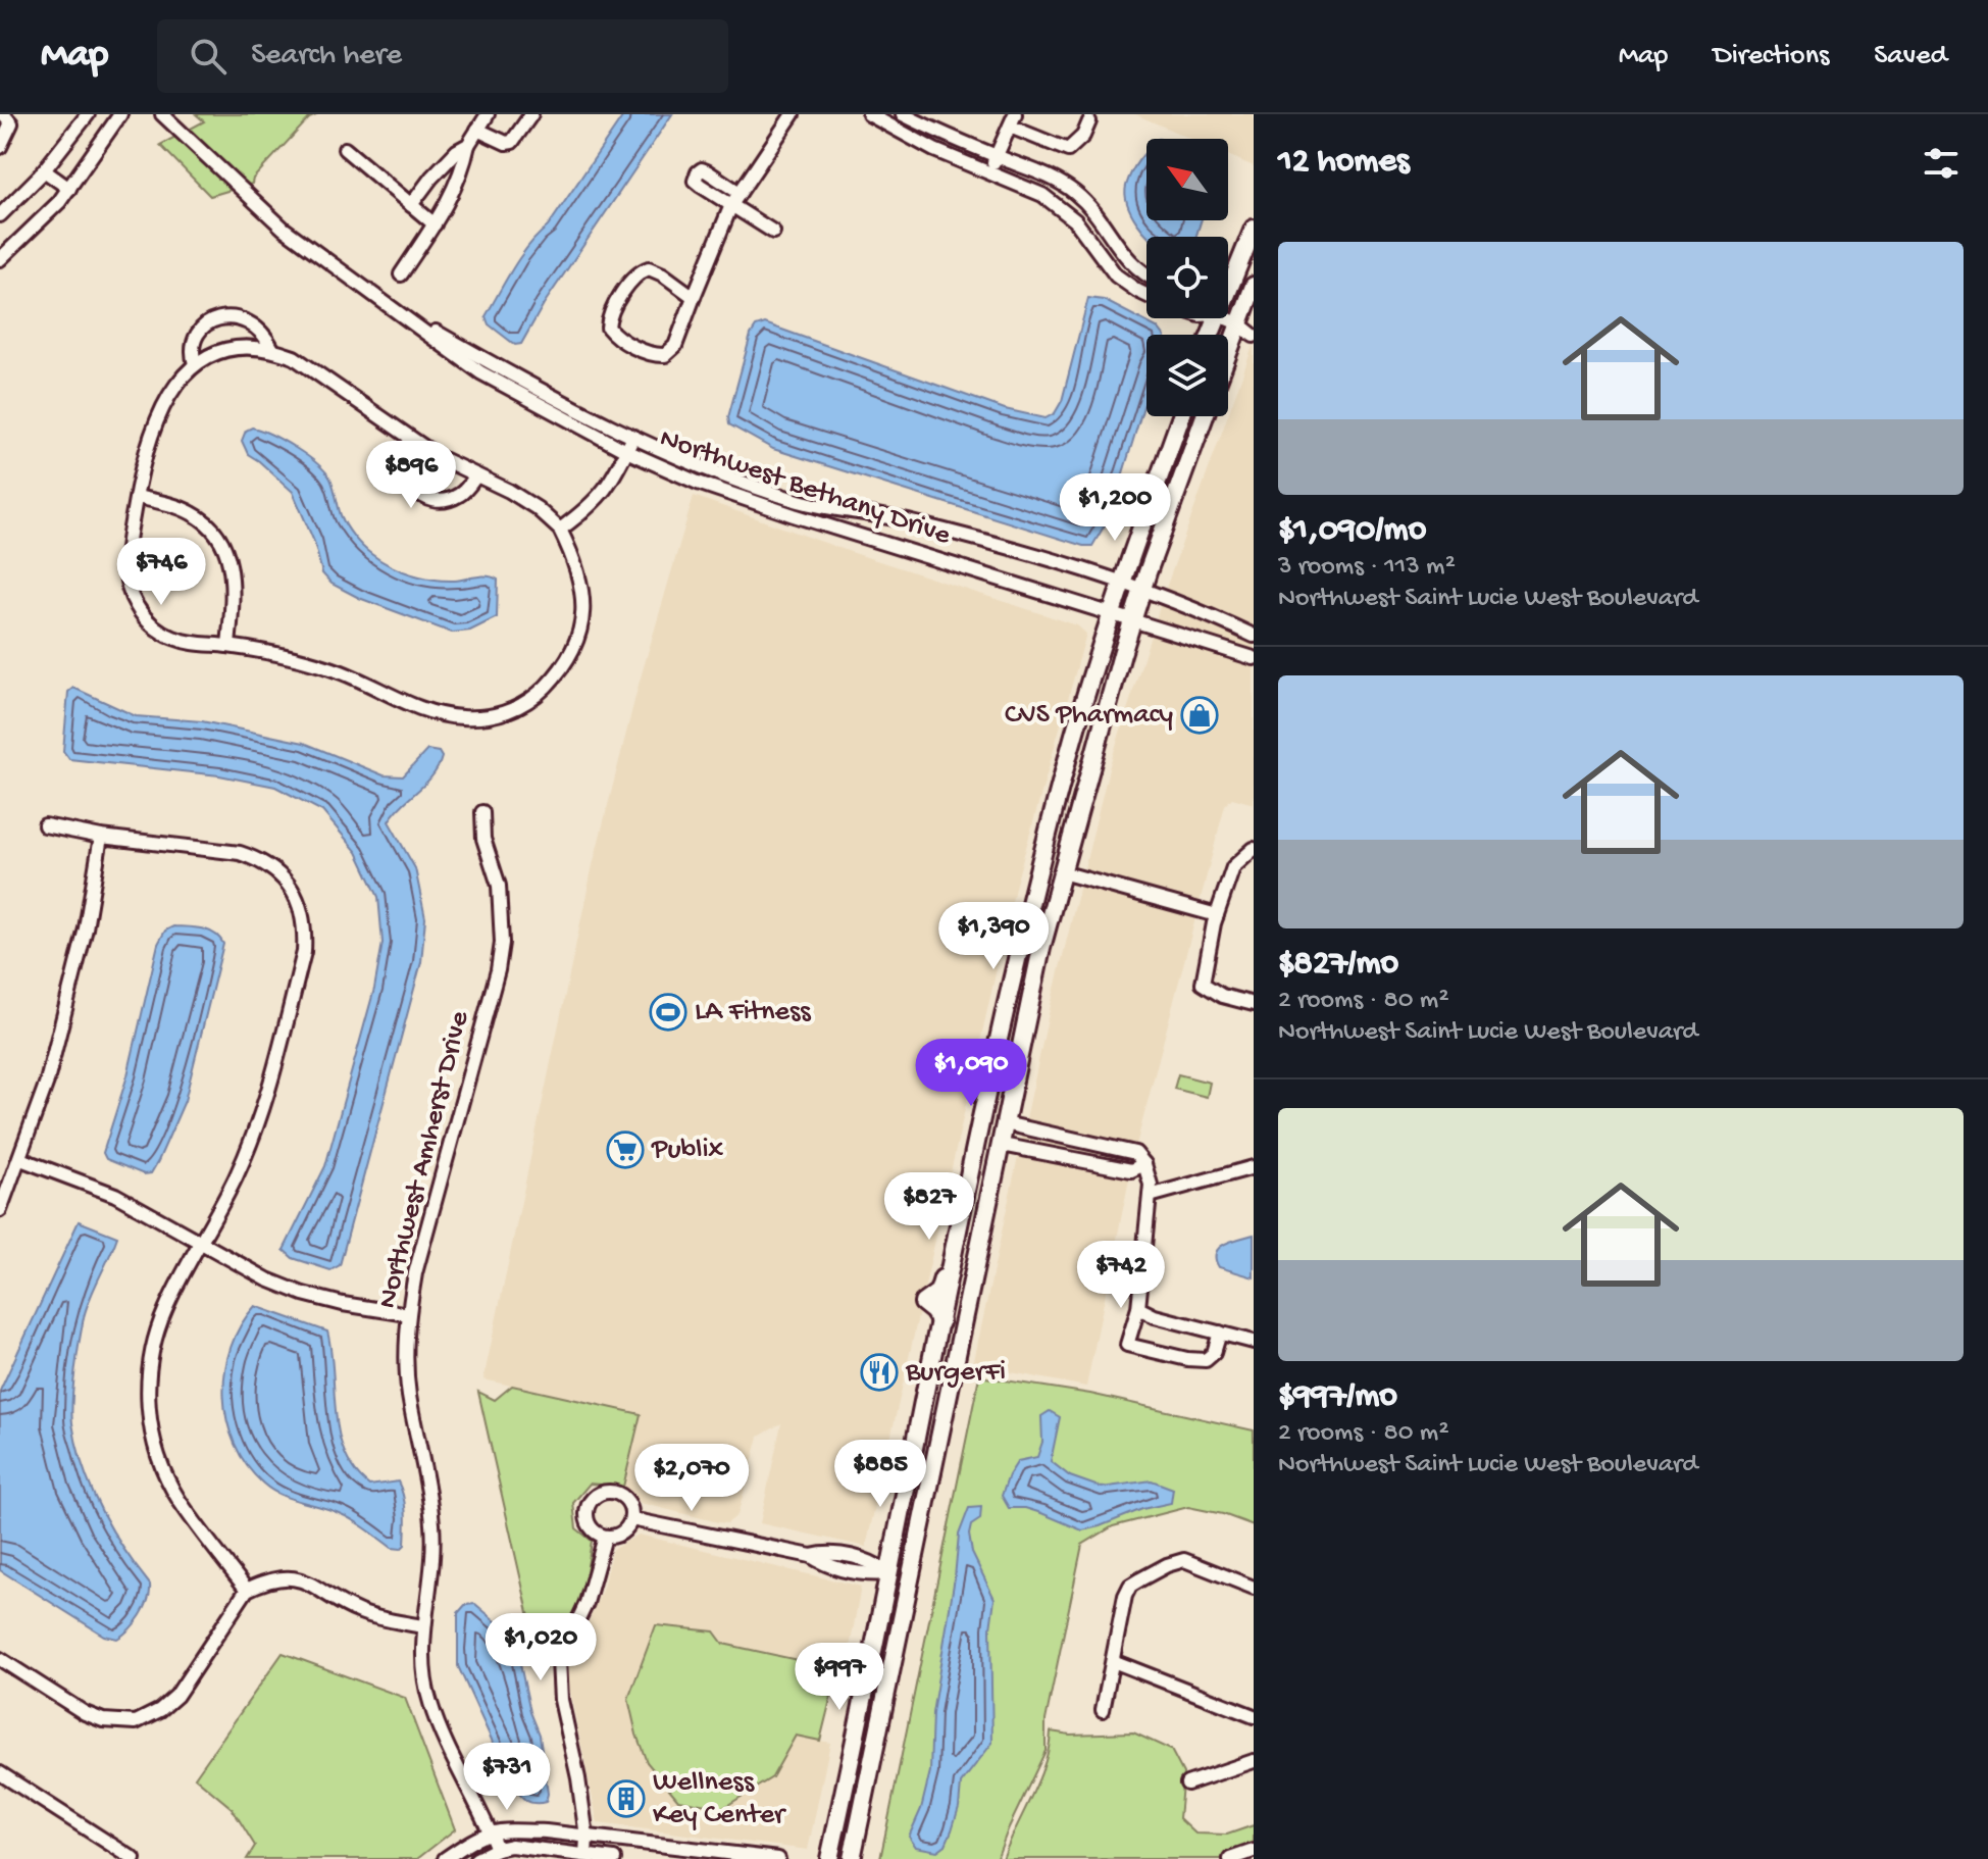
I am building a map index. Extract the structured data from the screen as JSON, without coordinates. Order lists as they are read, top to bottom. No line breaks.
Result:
{"streets":{"street":["Northwest Bethany Drive","Northwest Amherst Drive"]},"places":{"shop":["CVS Pharmacy"],"sports":["LA Fitness"],"supermarket":["Publix"],"restaurant":["BurgerFi"],"building":["Wellness Key Center"]},"north":"top left","page":{"header":"Map","search":"Search here","nav":["Map","Directions","Saved"],"heading":"12 homes","list":[{"name":"$1,090/mo","note":"3 rooms · 113 m² · Northwest Saint Lucie West Boulevard"},{"name":"$827/mo","note":"2 rooms · 80 m² · Northwest Saint Lucie West Boulevard"},{"name":"$997/mo","note":"2 rooms · 80 m² · Northwest Saint Lucie West Boulevard"}],"price":["$896","$1,200","$746","$1,390","$1,090","$827","$742","$885","$2,070","$1,020","$997","$731"]}}
